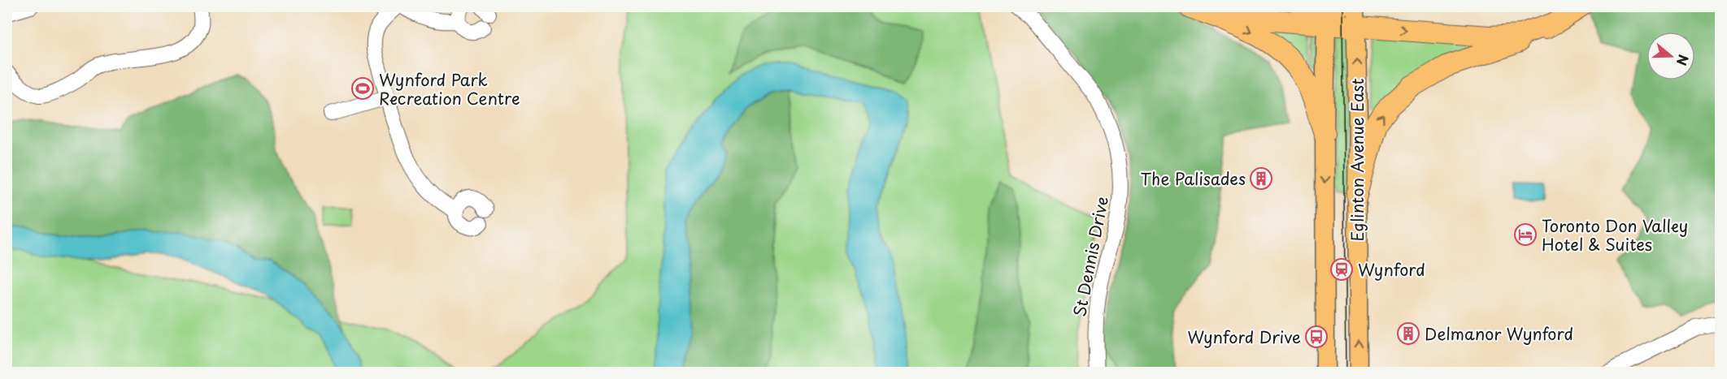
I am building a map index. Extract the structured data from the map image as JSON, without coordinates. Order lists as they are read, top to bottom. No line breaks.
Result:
{"streets":{"main road":["Eglinton Avenue East"],"street":["St Dennis Drive"]},"places":{"sports":["Wynford Park Recreation Centre"],"building":["The Palisades","Delmanor Wynford"],"hotel":["Toronto Don Valley Hotel & Suites"],"station":["Wynford"],"bus stop":["Wynford Drive"]},"north":"right"}
